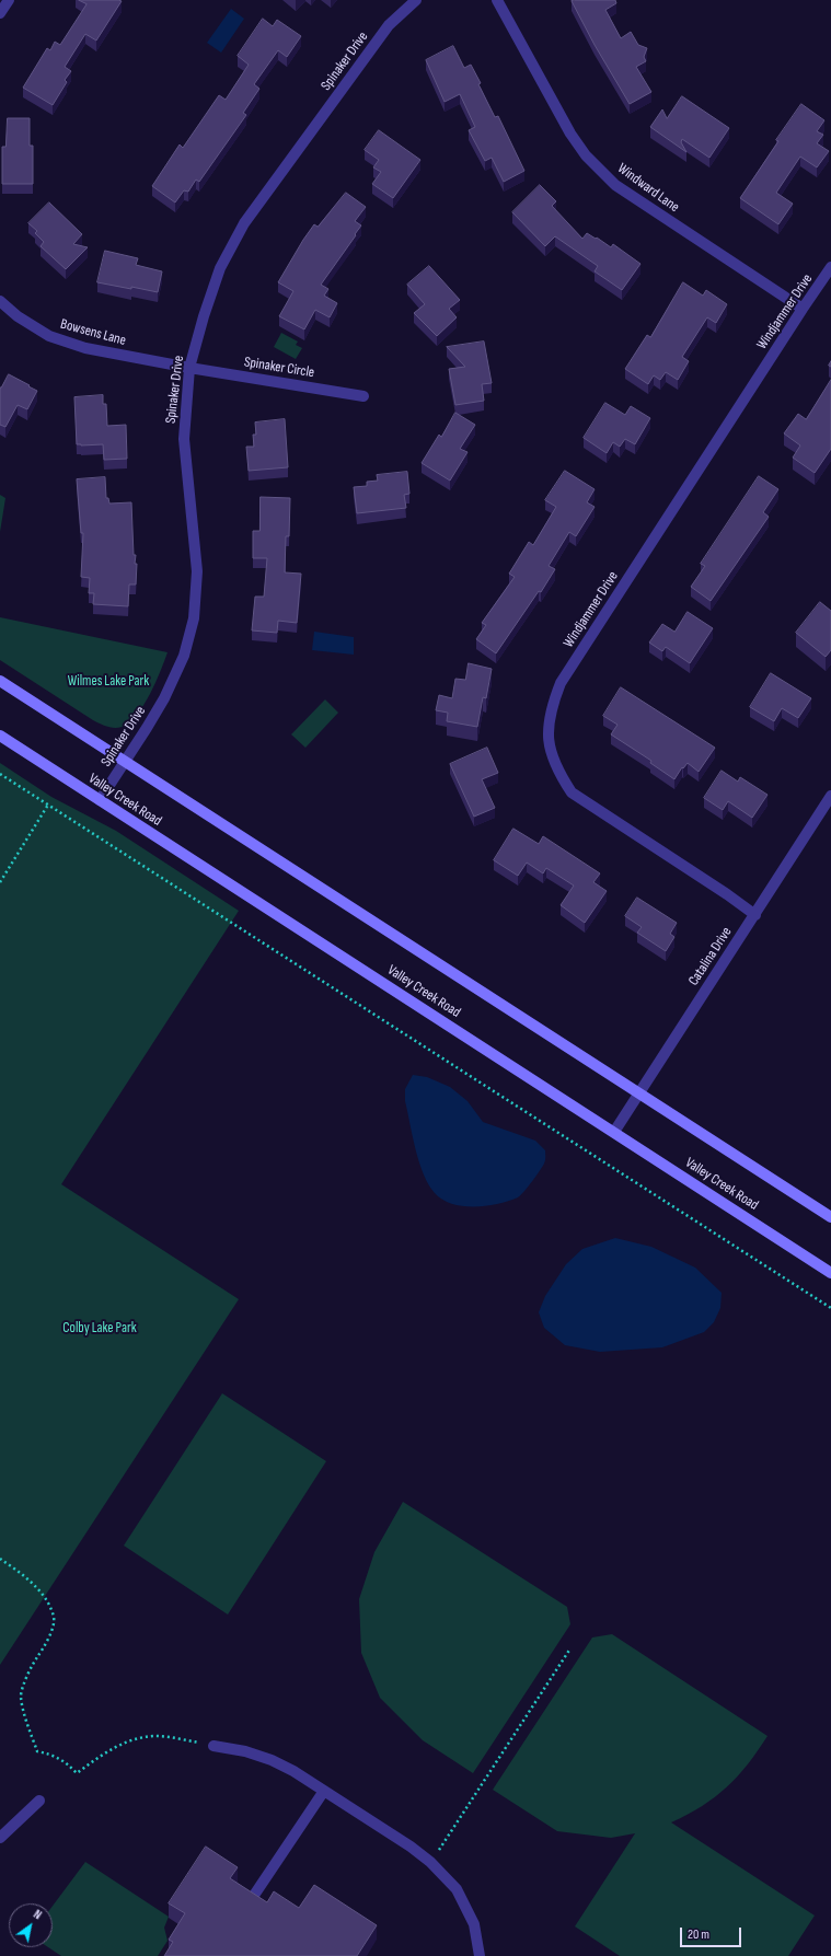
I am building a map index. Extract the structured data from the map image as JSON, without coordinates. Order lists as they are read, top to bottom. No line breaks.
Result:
{"streets":{"main road":["Valley Creek Road"],"street":["Spinaker Drive","Windward Lane","Windjammer Drive","Bowsens Lane","Spinaker Circle","Catalina Drive"]},"crossings":[["Spinaker Drive","Bowsens Lane"],["Spinaker Drive","Spinaker Circle"],["Spinaker Drive","Valley Creek Road"],["Windward Lane","Windjammer Drive"],["Windjammer Drive","Catalina Drive"],["Bowsens Lane","Spinaker Circle"],["Valley Creek Road","Catalina Drive"]],"parks":["Wilmes Lake Park","Colby Lake Park"],"scale_bar":"20 m","north":"top right"}
